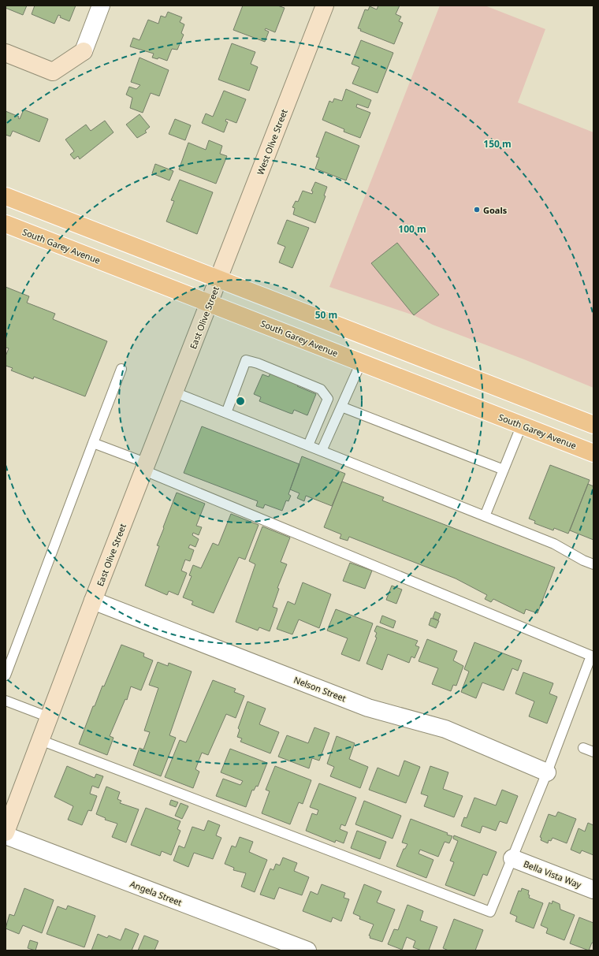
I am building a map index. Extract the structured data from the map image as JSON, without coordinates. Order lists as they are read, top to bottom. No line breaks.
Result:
{"streets":{"main road":["South Garey Avenue"],"street":["West Olive Street","East Olive Street","Nelson Street","Bella Vista Way","Angela Street"]},"crossings":[["West Olive Street","East Olive Street"],["South Garey Avenue","East Olive Street"],["East Olive Street","Nelson Street"]],"places":["Goals"],"rings":["150 m","100 m","50 m"]}
